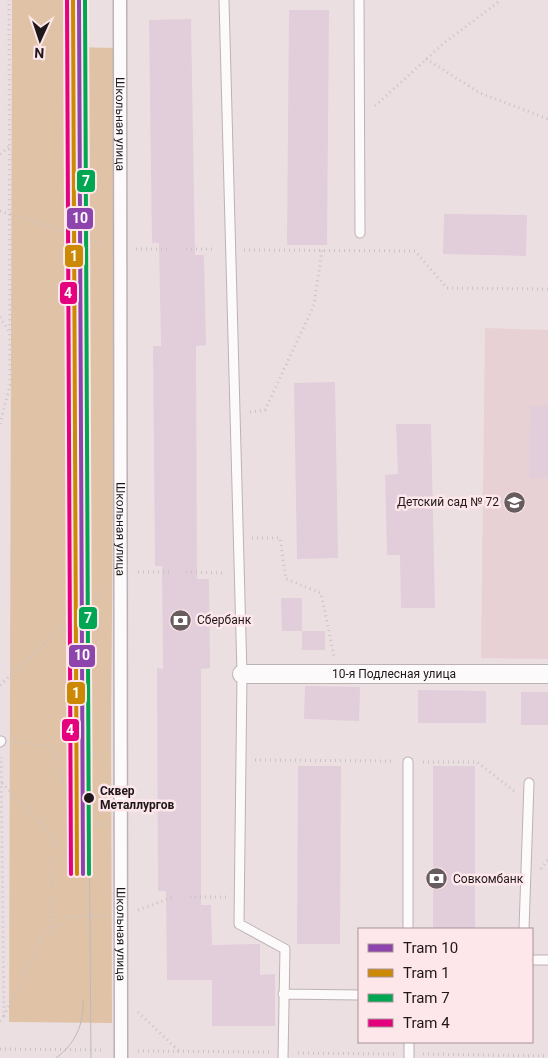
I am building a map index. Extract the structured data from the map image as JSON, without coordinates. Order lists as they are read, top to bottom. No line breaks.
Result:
{"streets":{"street":["Школьная улица","10-я Подлесная улица"]},"places":{"school or university":["Детский сад № 72"],"bank":["Сбербанк","Совкомбанк"],"other":["Сквер Металлургов"]},"lines":["tram line 10","tram line 1","tram line 7","tram line 4"],"legend":["Tram 10","Tram 1","Tram 7","Tram 4"],"north":"bottom"}
